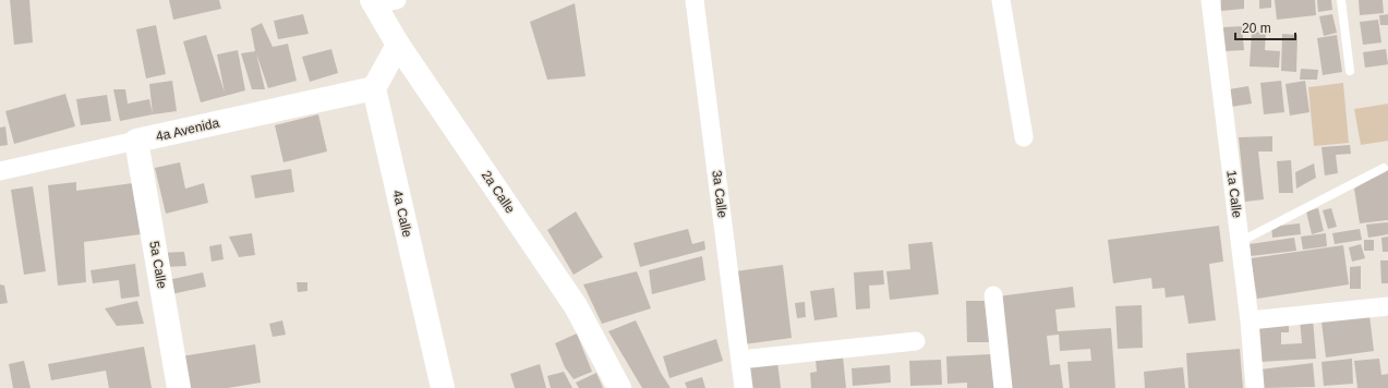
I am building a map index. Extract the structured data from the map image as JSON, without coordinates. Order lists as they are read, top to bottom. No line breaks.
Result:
{"streets":{"street":["4a Avenida","2a Calle","3a Calle","1a Calle","4a Calle","5a Calle"]},"crossings":[["4a Avenida","4a Calle"],["4a Avenida","5a Calle"]],"scale_bar":"20 m"}
